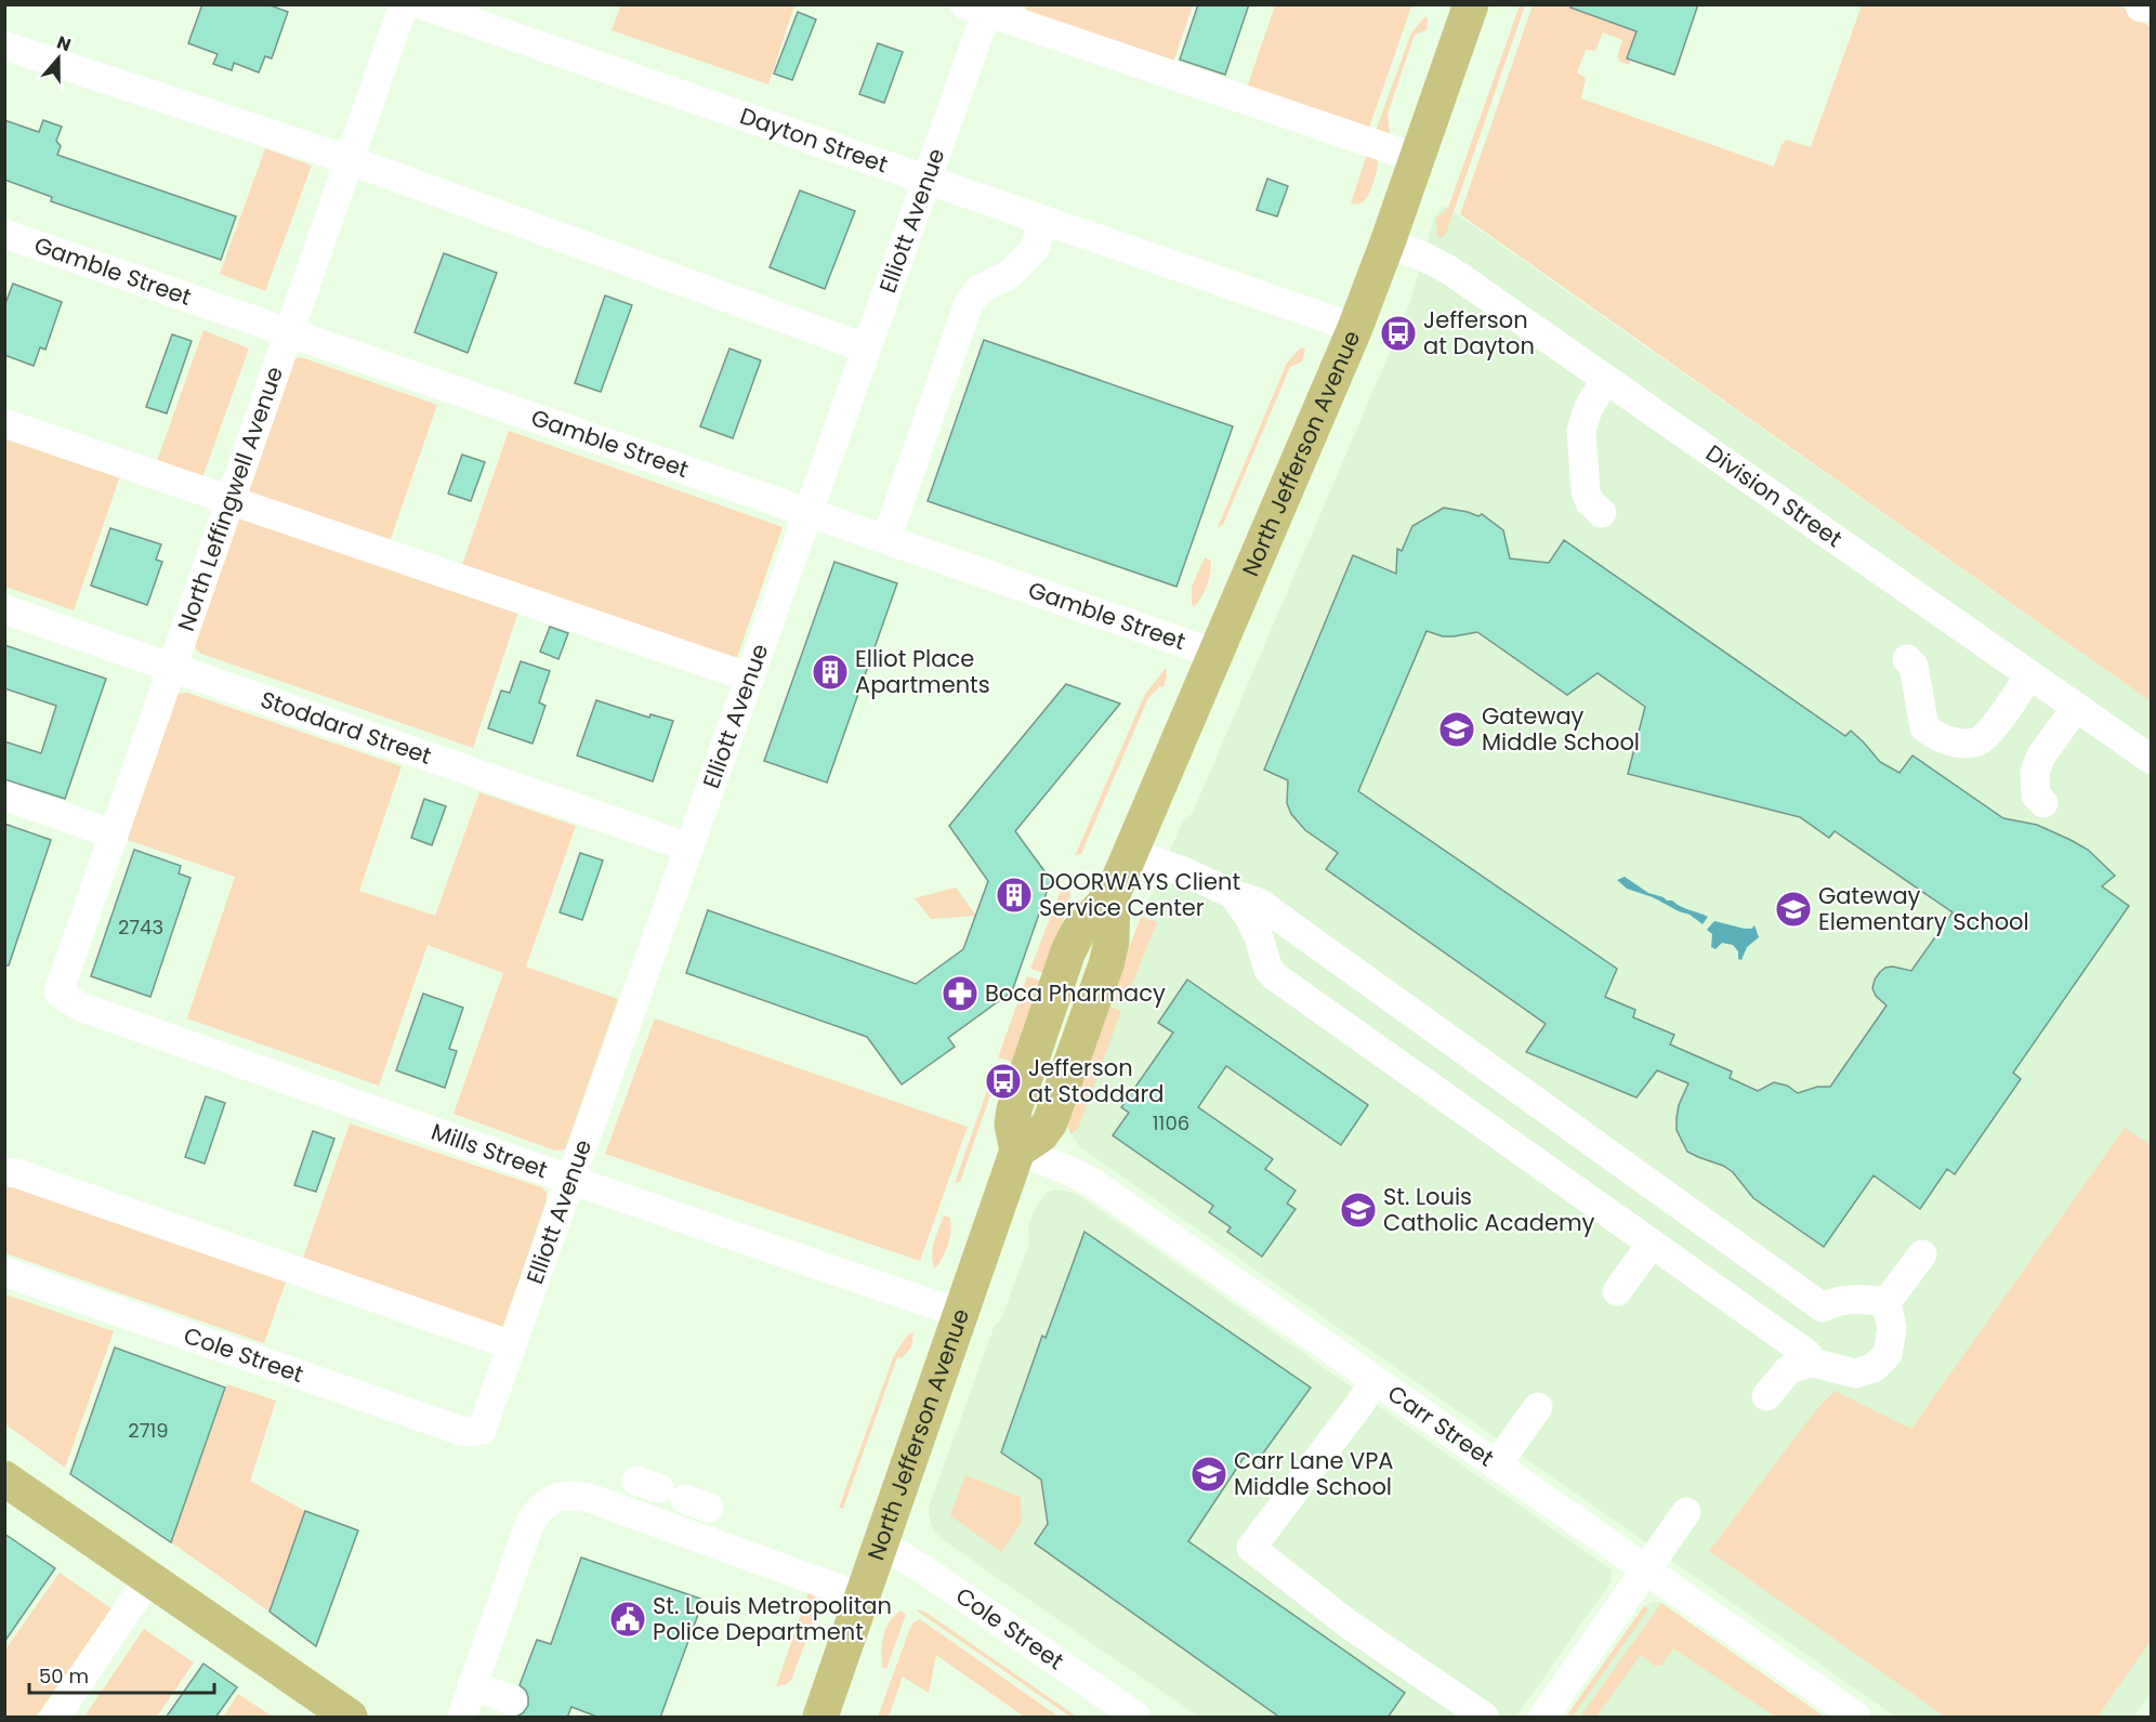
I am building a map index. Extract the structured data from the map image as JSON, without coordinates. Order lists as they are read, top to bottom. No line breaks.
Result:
{"streets":{"main road":["North Jefferson Avenue"],"street":["Dayton Street","Elliott Avenue","Gamble Street","Division Street","North Leffingwell Avenue","Stoddard Street","Mills Street","Cole Street","Carr Street"]},"crossings":[["Dayton Street","Elliott Avenue"],["Dayton Street","North Jefferson Avenue"],["Elliott Avenue","Gamble Street"],["Elliott Avenue","Stoddard Street"],["Elliott Avenue","Mills Street"],["Elliott Avenue","Cole Street"],["Gamble Street","North Jefferson Avenue"],["Gamble Street","North Leffingwell Avenue"],["North Jefferson Avenue","Division Street"],["North Jefferson Avenue","Mills Street"],["North Jefferson Avenue","Cole Street"],["North Jefferson Avenue","Carr Street"],["North Leffingwell Avenue","Stoddard Street"],["North Leffingwell Avenue","Mills Street"]],"places":{"bus stop":["Jefferson at Dayton","Jefferson at Stoddard"],"building":["Elliot Place Apartments","DOORWAYS Client Service Center"],"school or university":["Gateway Middle School","Gateway Elementary School","St. Louis Catholic Academy","Carr Lane VPA Middle School"],"pharmacy":["Boca Pharmacy"],"public building":["St. Louis Metropolitan Police Department"]},"house_numbers":["2743","1106","2719"],"scale_bar":"50 m","north":"top"}
